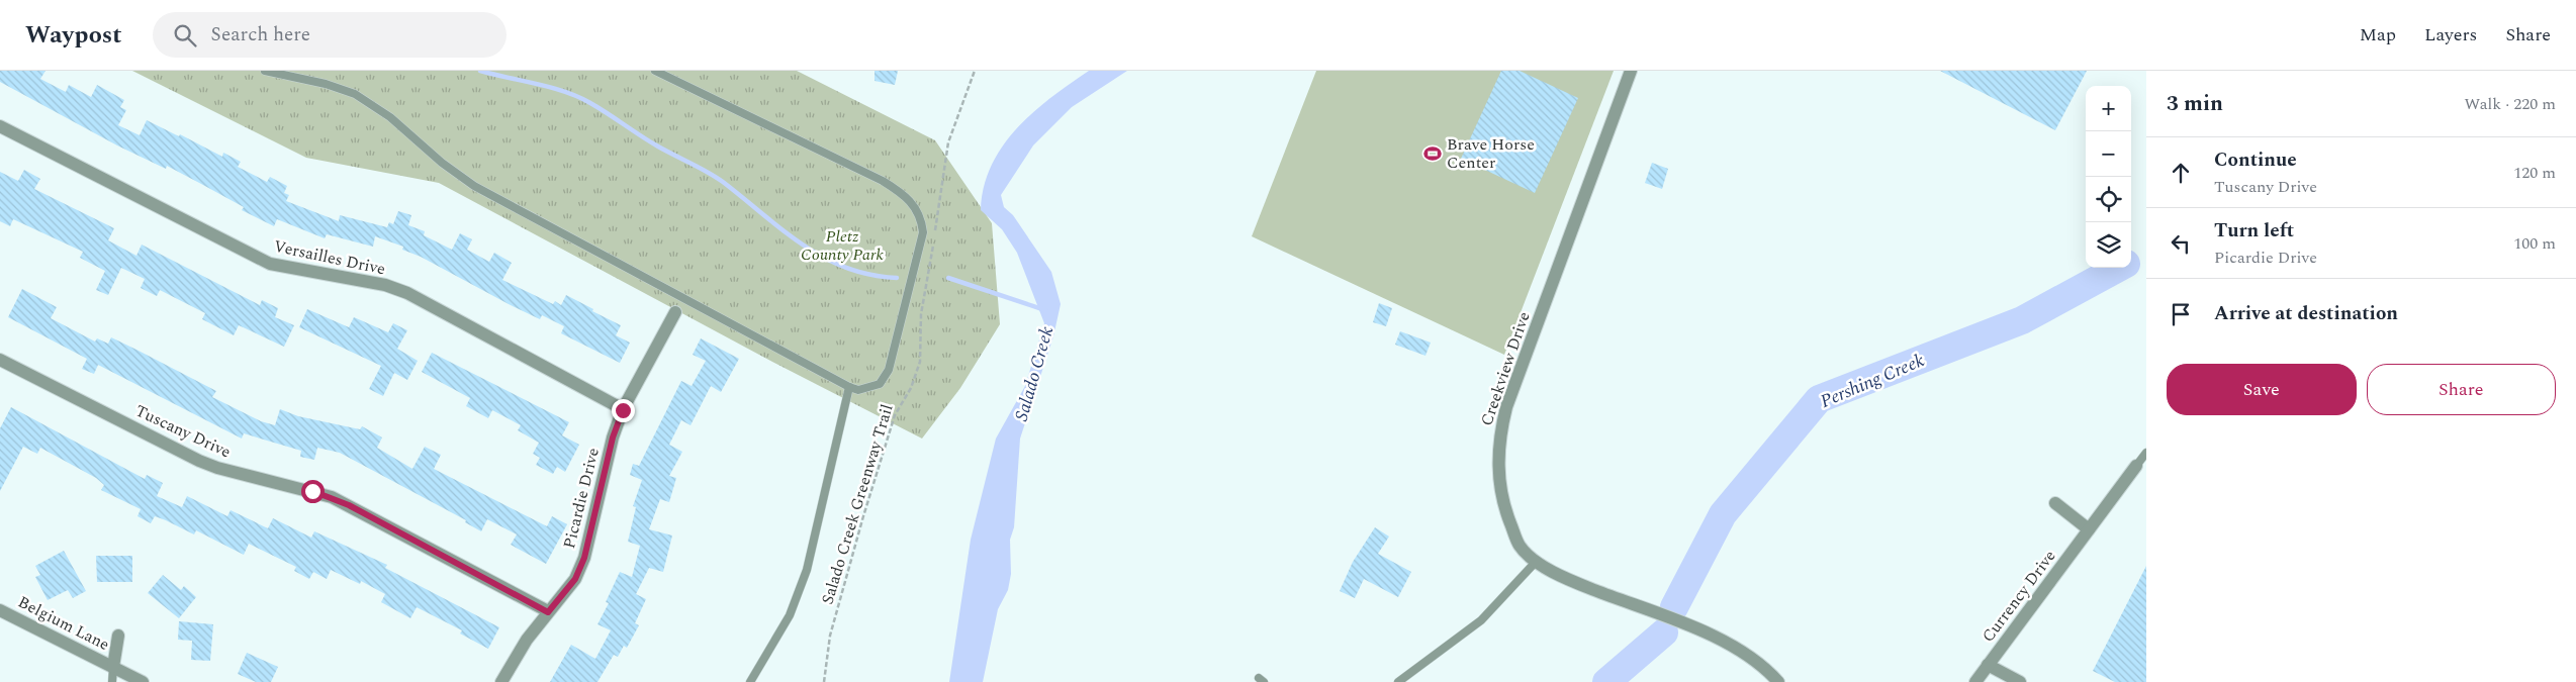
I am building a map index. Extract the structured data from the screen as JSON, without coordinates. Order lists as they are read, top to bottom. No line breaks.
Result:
{"streets":{"street":["Versailles Drive","Creekview Drive","Tuscany Drive","Picardie Drive","Currency Drive","Belgium Lane"],"path":["Salado Creek Greenway Trail"]},"crossings":[["Versailles Drive","Picardie Drive"],["Tuscany Drive","Picardie Drive"]],"water":["Salado Creek","Pershing Creek"],"parks":["Pletz County Park"],"places":{"sports":["Brave Horse Center"]},"page":{"header":"Waypost","search":"Search here","nav":["Map","Layers","Share"],"heading":["3 min","Walk · 220 m"],"map_buttons":["+","−"],"list":[["Continue","Tuscany Drive","120 m"],["Turn left","Picardie Drive","100 m"],"Arrive at destination"],"buttons":["Save","Share"]}}
